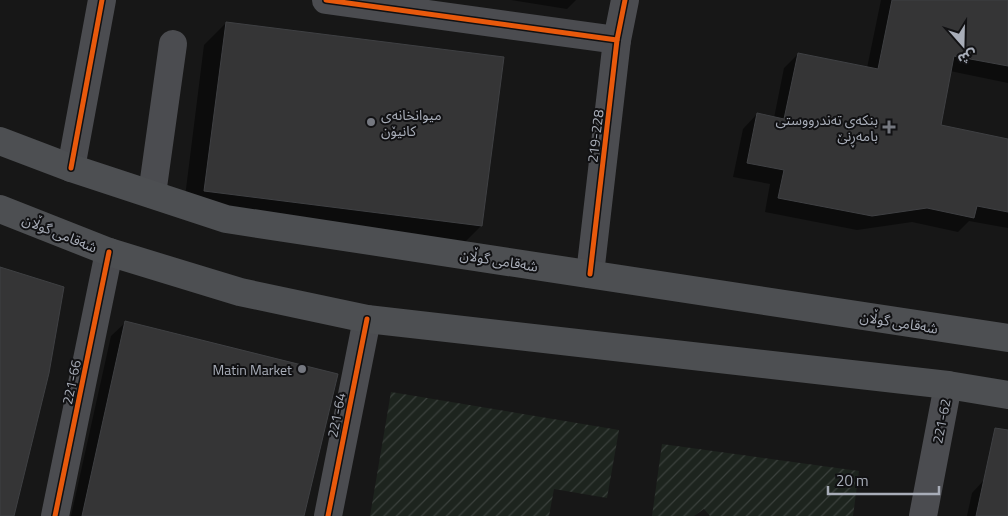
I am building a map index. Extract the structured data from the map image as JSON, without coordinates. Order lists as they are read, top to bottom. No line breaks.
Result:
{"streets":{"main road":["شەقامی گوڵان"],"street":["219-228","221-66","221-64","221-62"]},"crossings":[["219-228","شەقامی گوڵان"],["شەقامی گوڵان","221-66"],["شەقامی گوڵان","221-64"],["شەقامی گوڵان","221-62"]],"places":{"other":["میوانخانەی کانیۆن","Matin Market"],"health":["بنکەی تەندرووستی بامەڕنێ"]},"scale_bar":"20 m","north":"bottom"}
